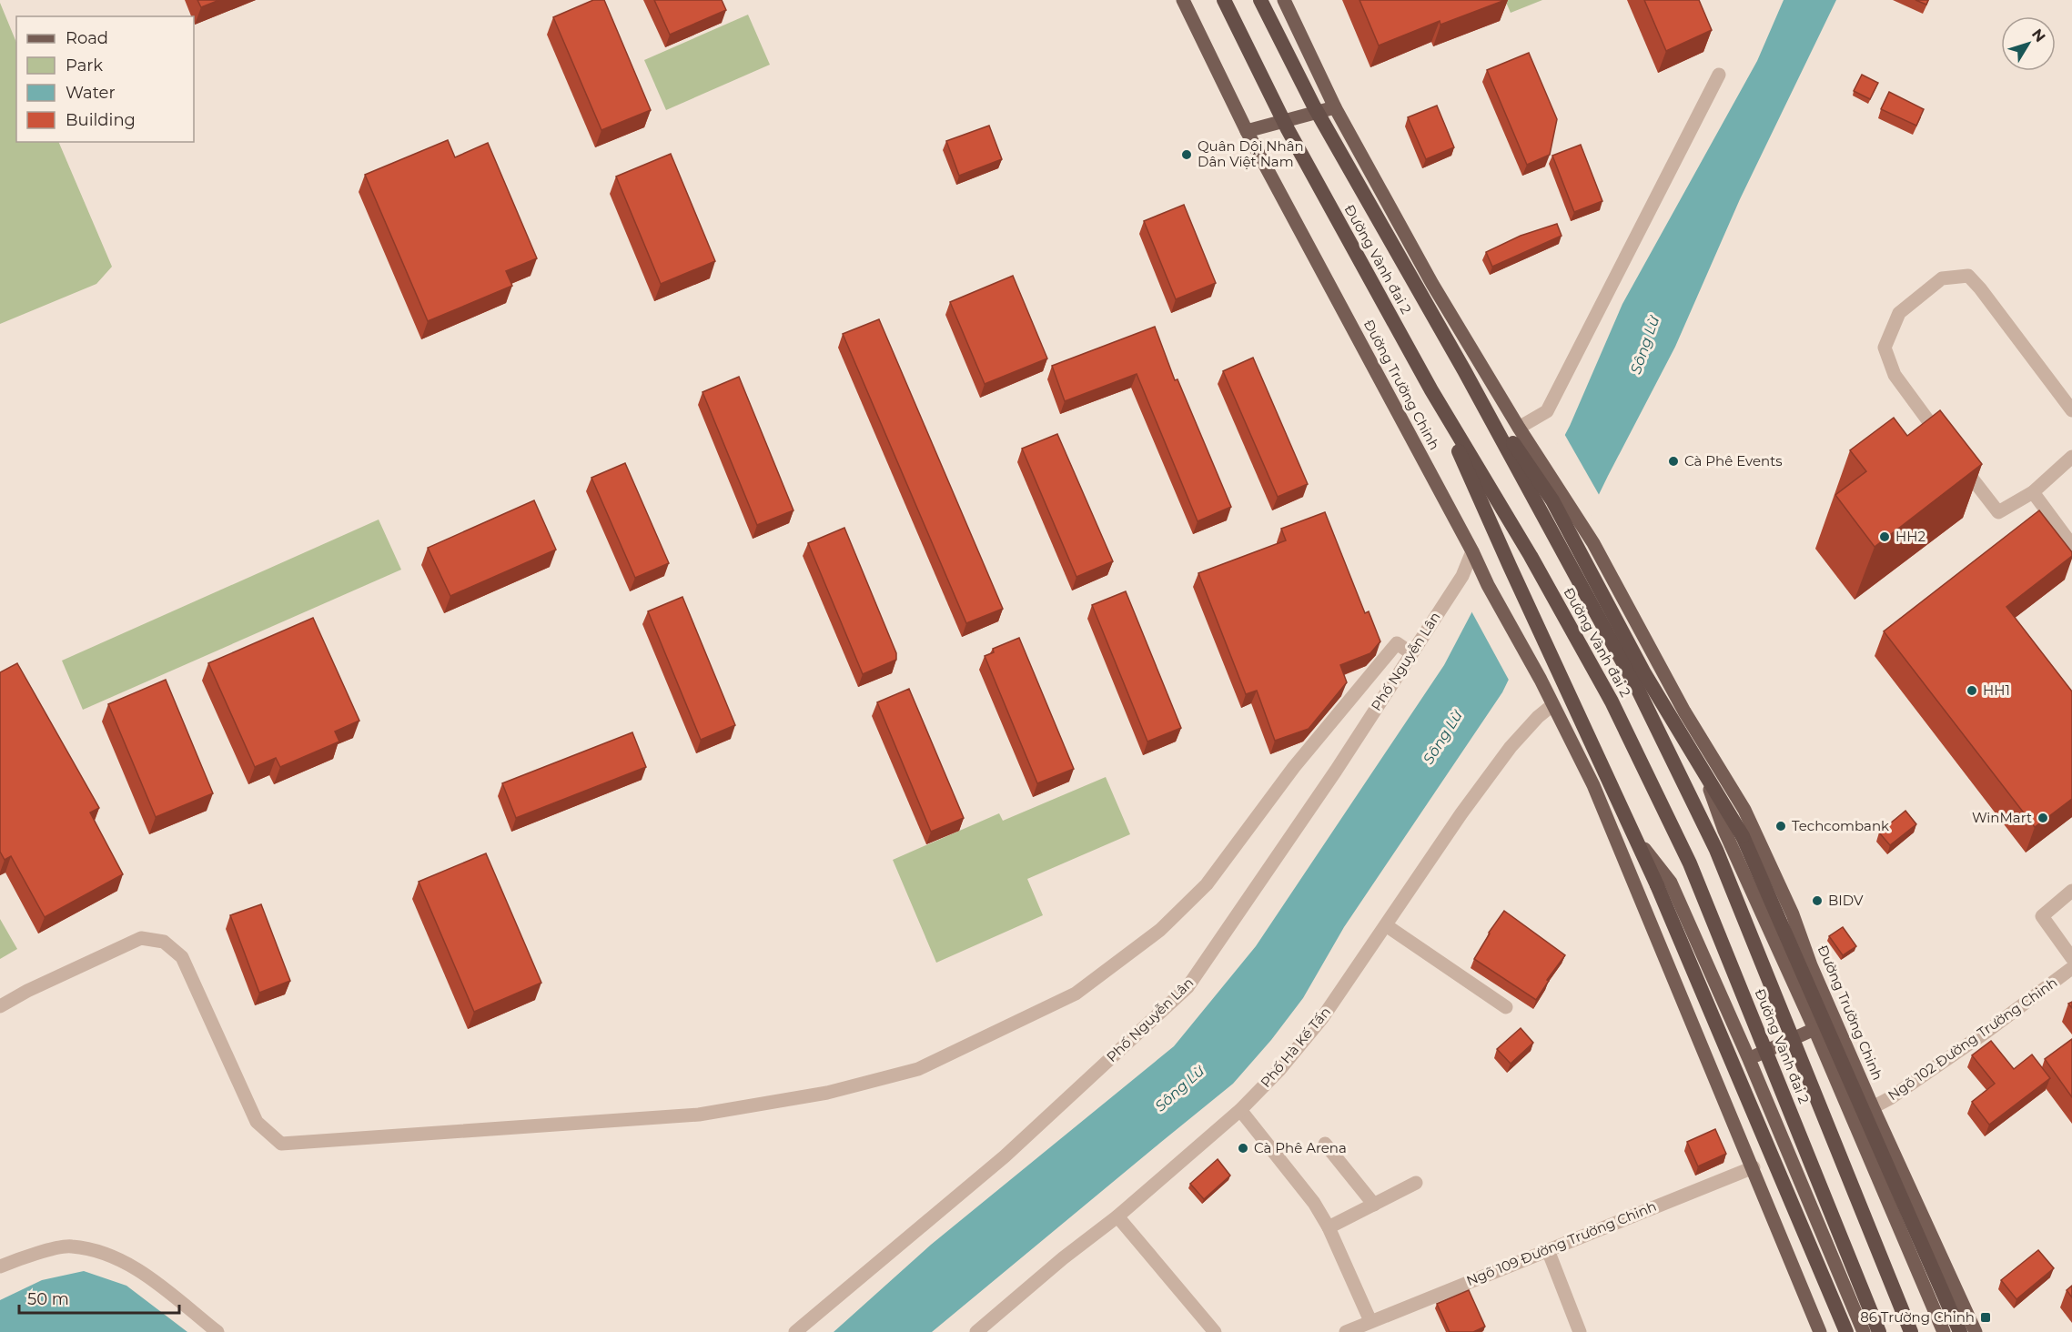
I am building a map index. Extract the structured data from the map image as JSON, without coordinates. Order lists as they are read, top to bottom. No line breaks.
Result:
{"streets":{"highway":["Đường Vành đai 2"],"main road":["Đường Trường Chinh"],"street":["Phố Nguyễn Lân","Ngõ 102 Đường Trường Chinh","Phố Hà Kế Tấn","Ngõ 109 Đường Trường Chinh"]},"crossings":[["Đường Trường Chinh","Phố Nguyễn Lân"],["Đường Trường Chinh","Ngõ 102 Đường Trường Chinh"],["Đường Trường Chinh","Phố Hà Kế Tấn"],["Đường Trường Chinh","Ngõ 109 Đường Trường Chinh"]],"water":["Sông Lừ"],"places":{"other":["Quân Dội Nhân Dân Việt Nam","Cà Phê Events","HH2","HH1","WinMart","Techcombank","BIDV","Cà Phê Arena"],"transit":["86 Trường Chinh"]},"legend":["Road","Park","Water","Building"],"scale_bar":"50 m","north":"top right"}
